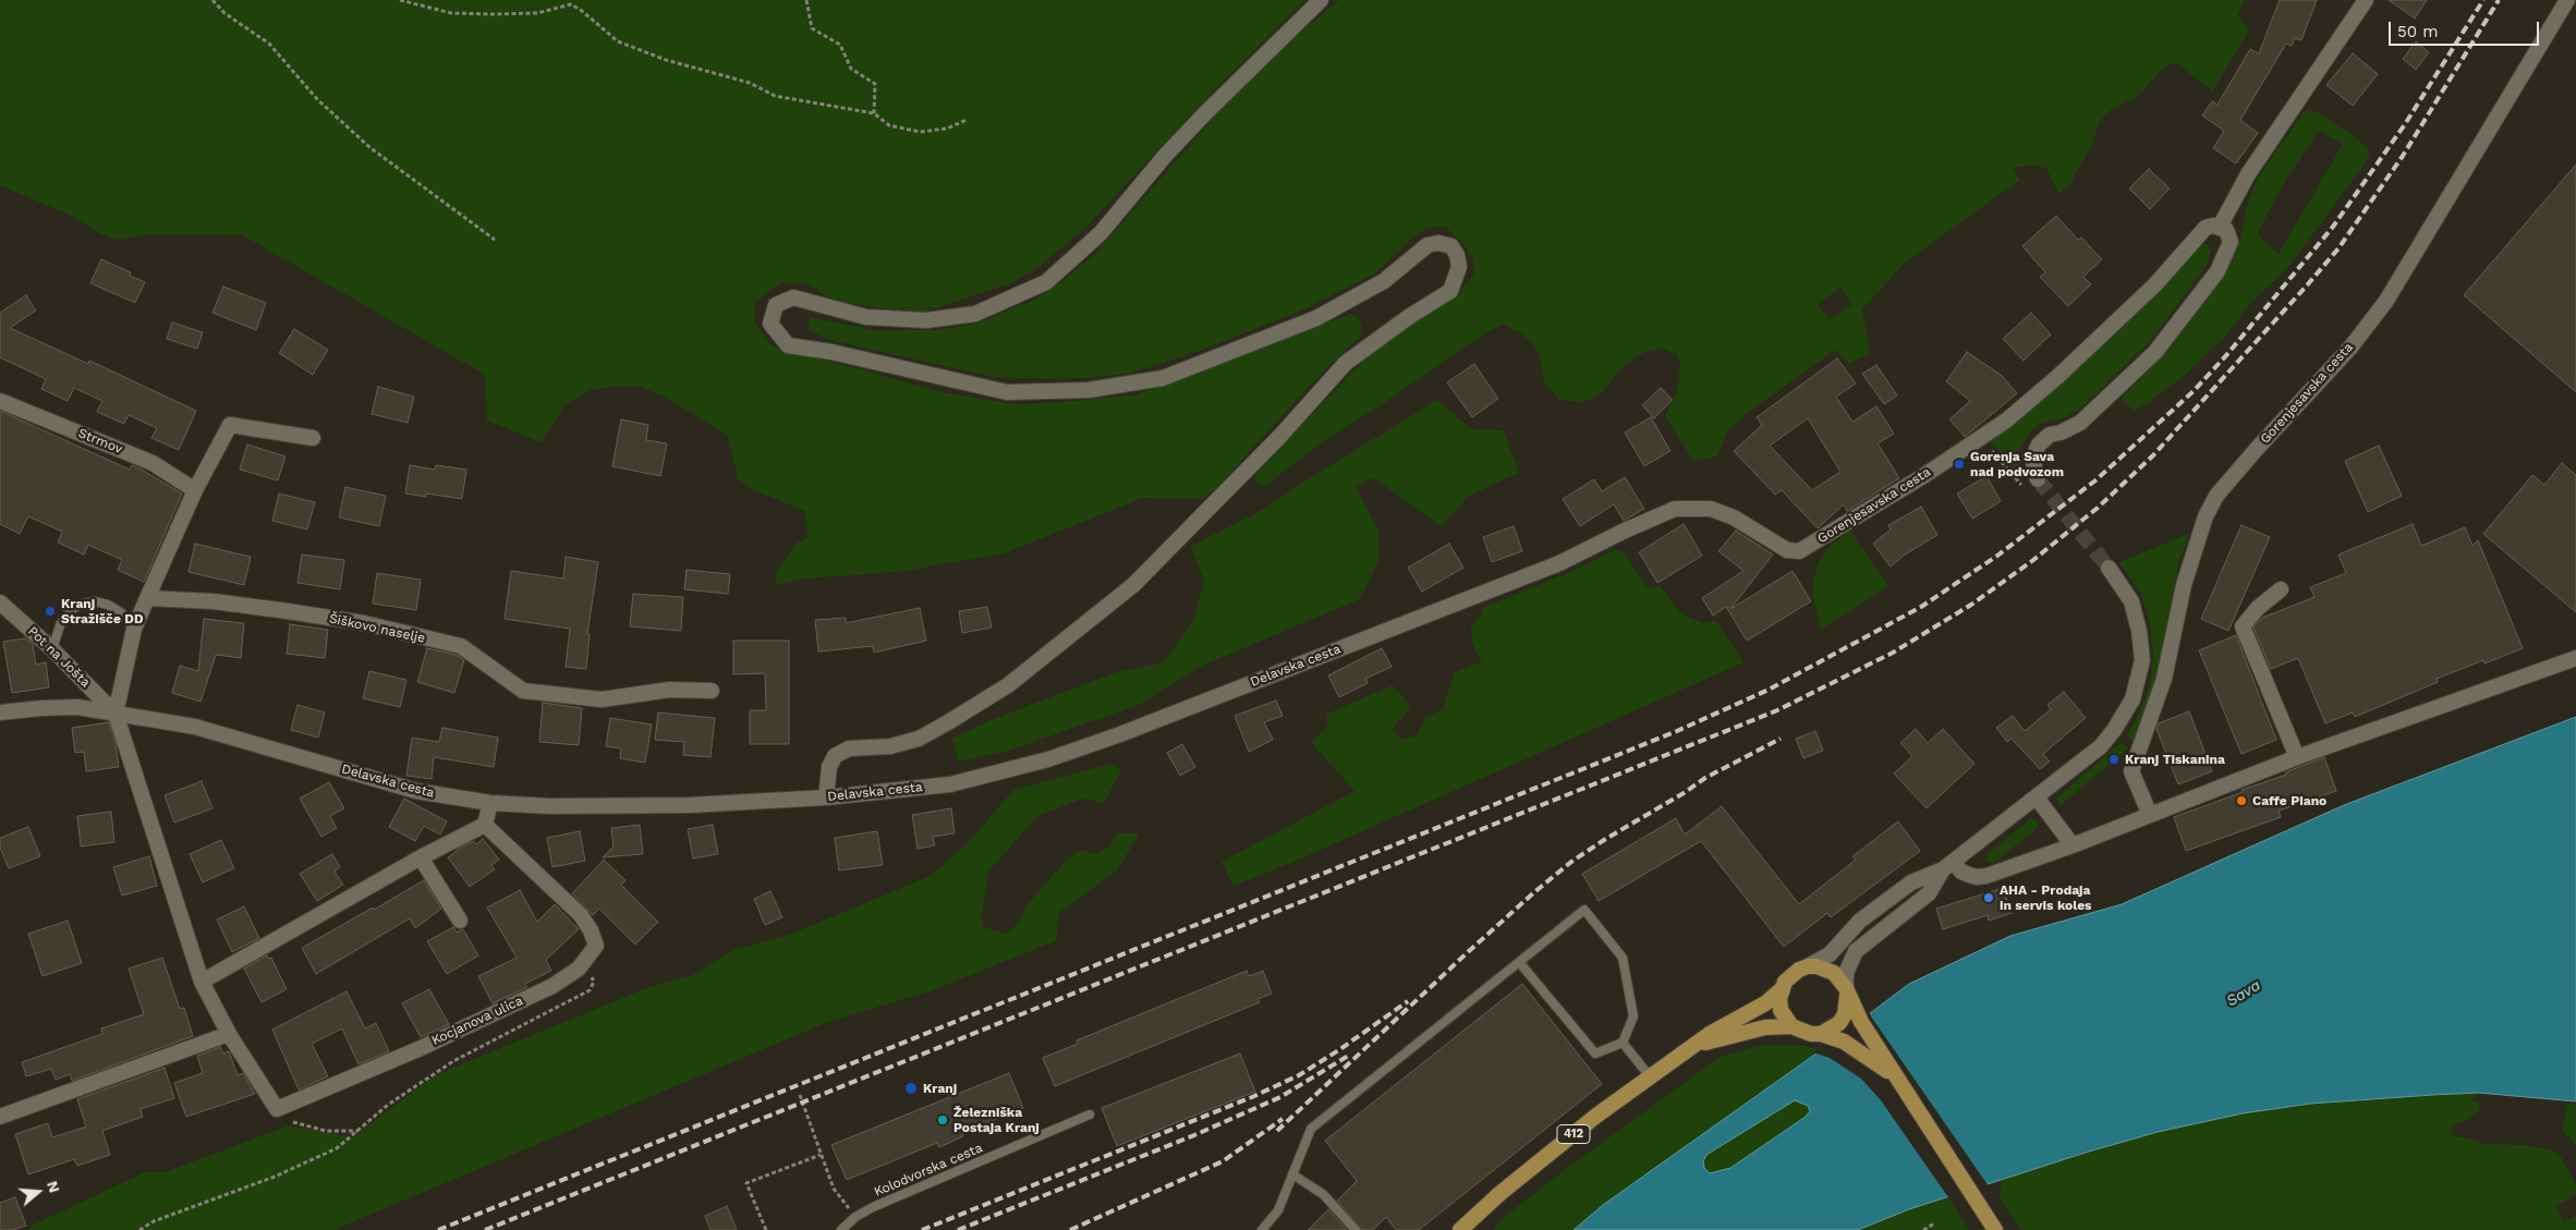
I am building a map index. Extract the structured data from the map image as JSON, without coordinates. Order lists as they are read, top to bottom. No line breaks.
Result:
{"streets":{"main road":["412"],"street":["Gorenjesavska cesta","Strmov","Šiškovo naselje","Pot na Jošta","Delavska cesta","Kocjanova ulica"],"lane":["Kolodvorska cesta"]},"crossings":[["Gorenjesavska cesta","Delavska cesta"],["Pot na Jošta","Delavska cesta"],["Pot na Jošta","Kocjanova ulica"],["Delavska cesta","Kocjanova ulica"]],"water":["Sava"],"places":["Gorenja Sava nad podvozom","Kranj Stražišče DD","Kranj Tiskanina","Caffe Piano","AHA - Prodaja in servis koles","Kranj","Železniška Postaja Kranj"],"scale_bar":"50 m","north":"right"}
